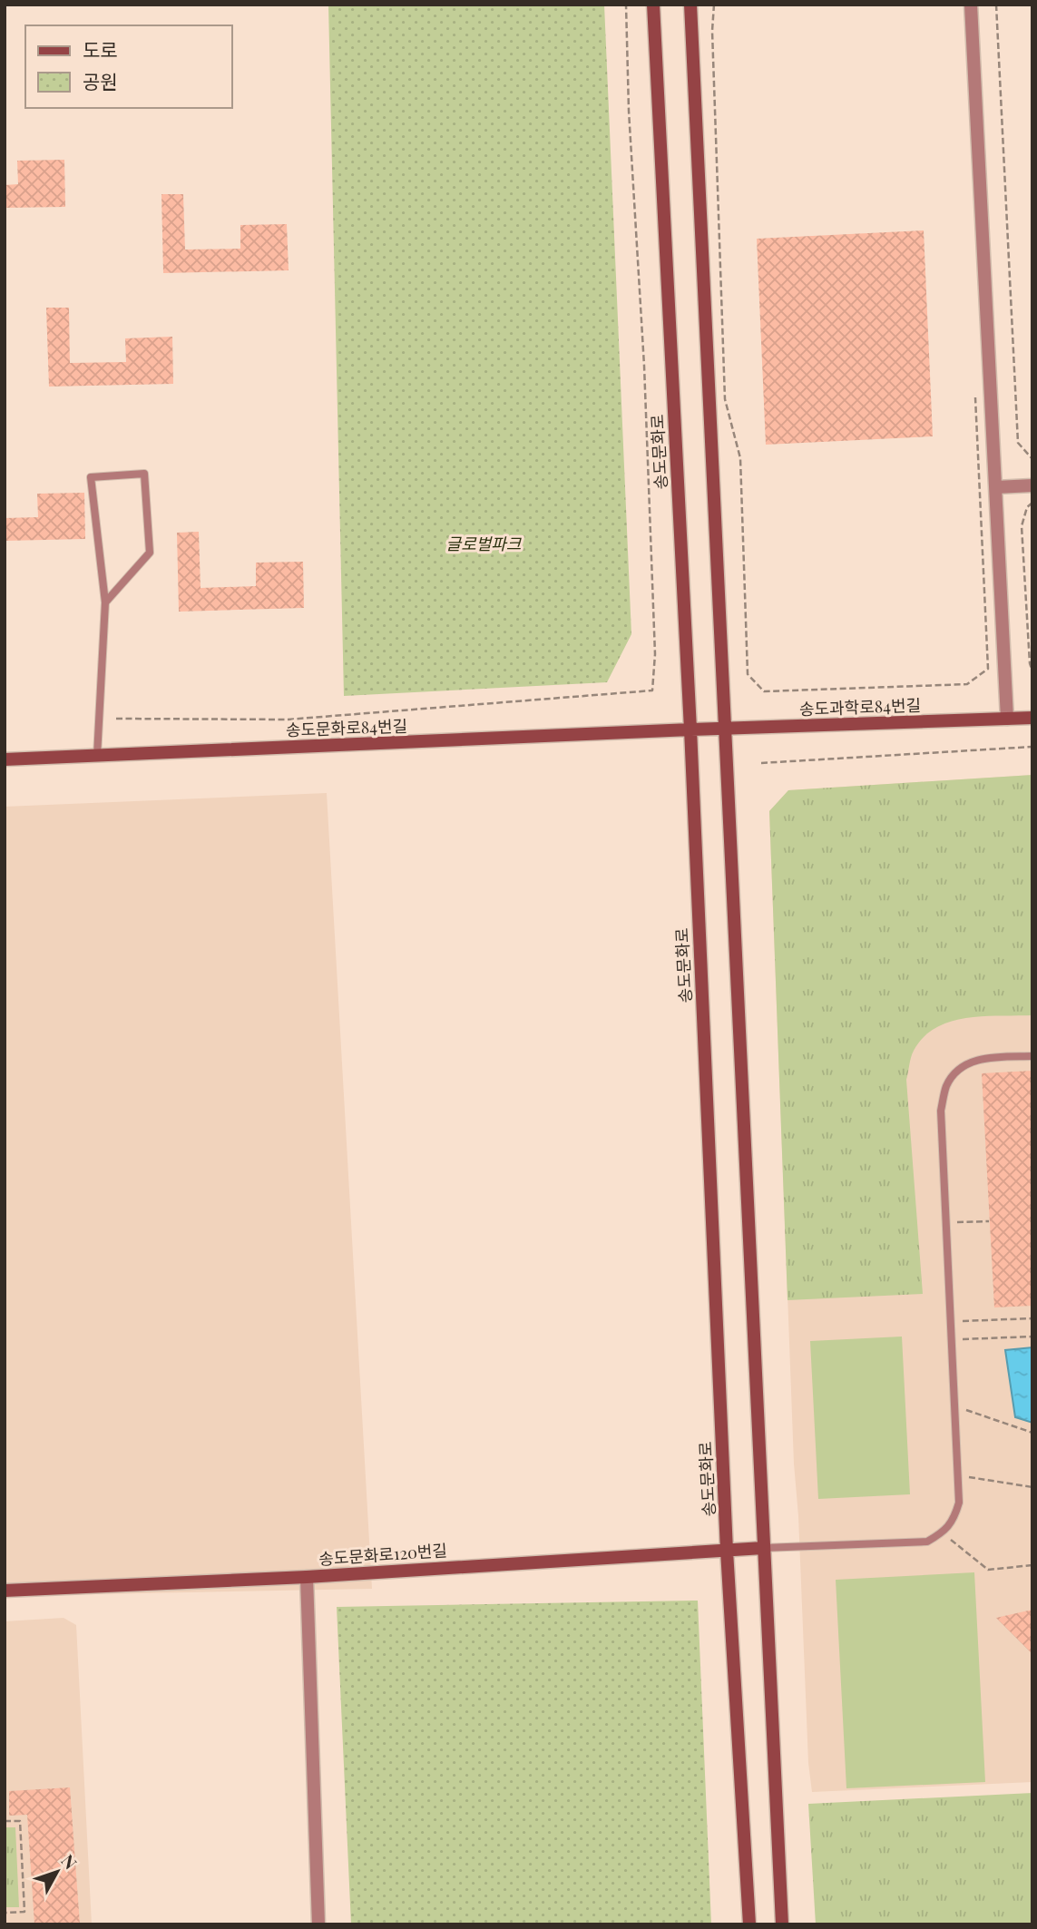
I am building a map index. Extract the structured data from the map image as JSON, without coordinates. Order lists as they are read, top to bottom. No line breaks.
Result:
{"streets":{"street":["송도문화로","송도과학로84번길","송도문화로84번길","송도문화로120번길"]},"crossings":[["송도문화로","송도과학로84번길"],["송도문화로","송도문화로84번길"],["송도문화로","송도문화로120번길"],["송도과학로84번길","송도문화로84번길"]],"parks":["글로벌파크"],"legend":["도로","공원"],"north":"top right"}
